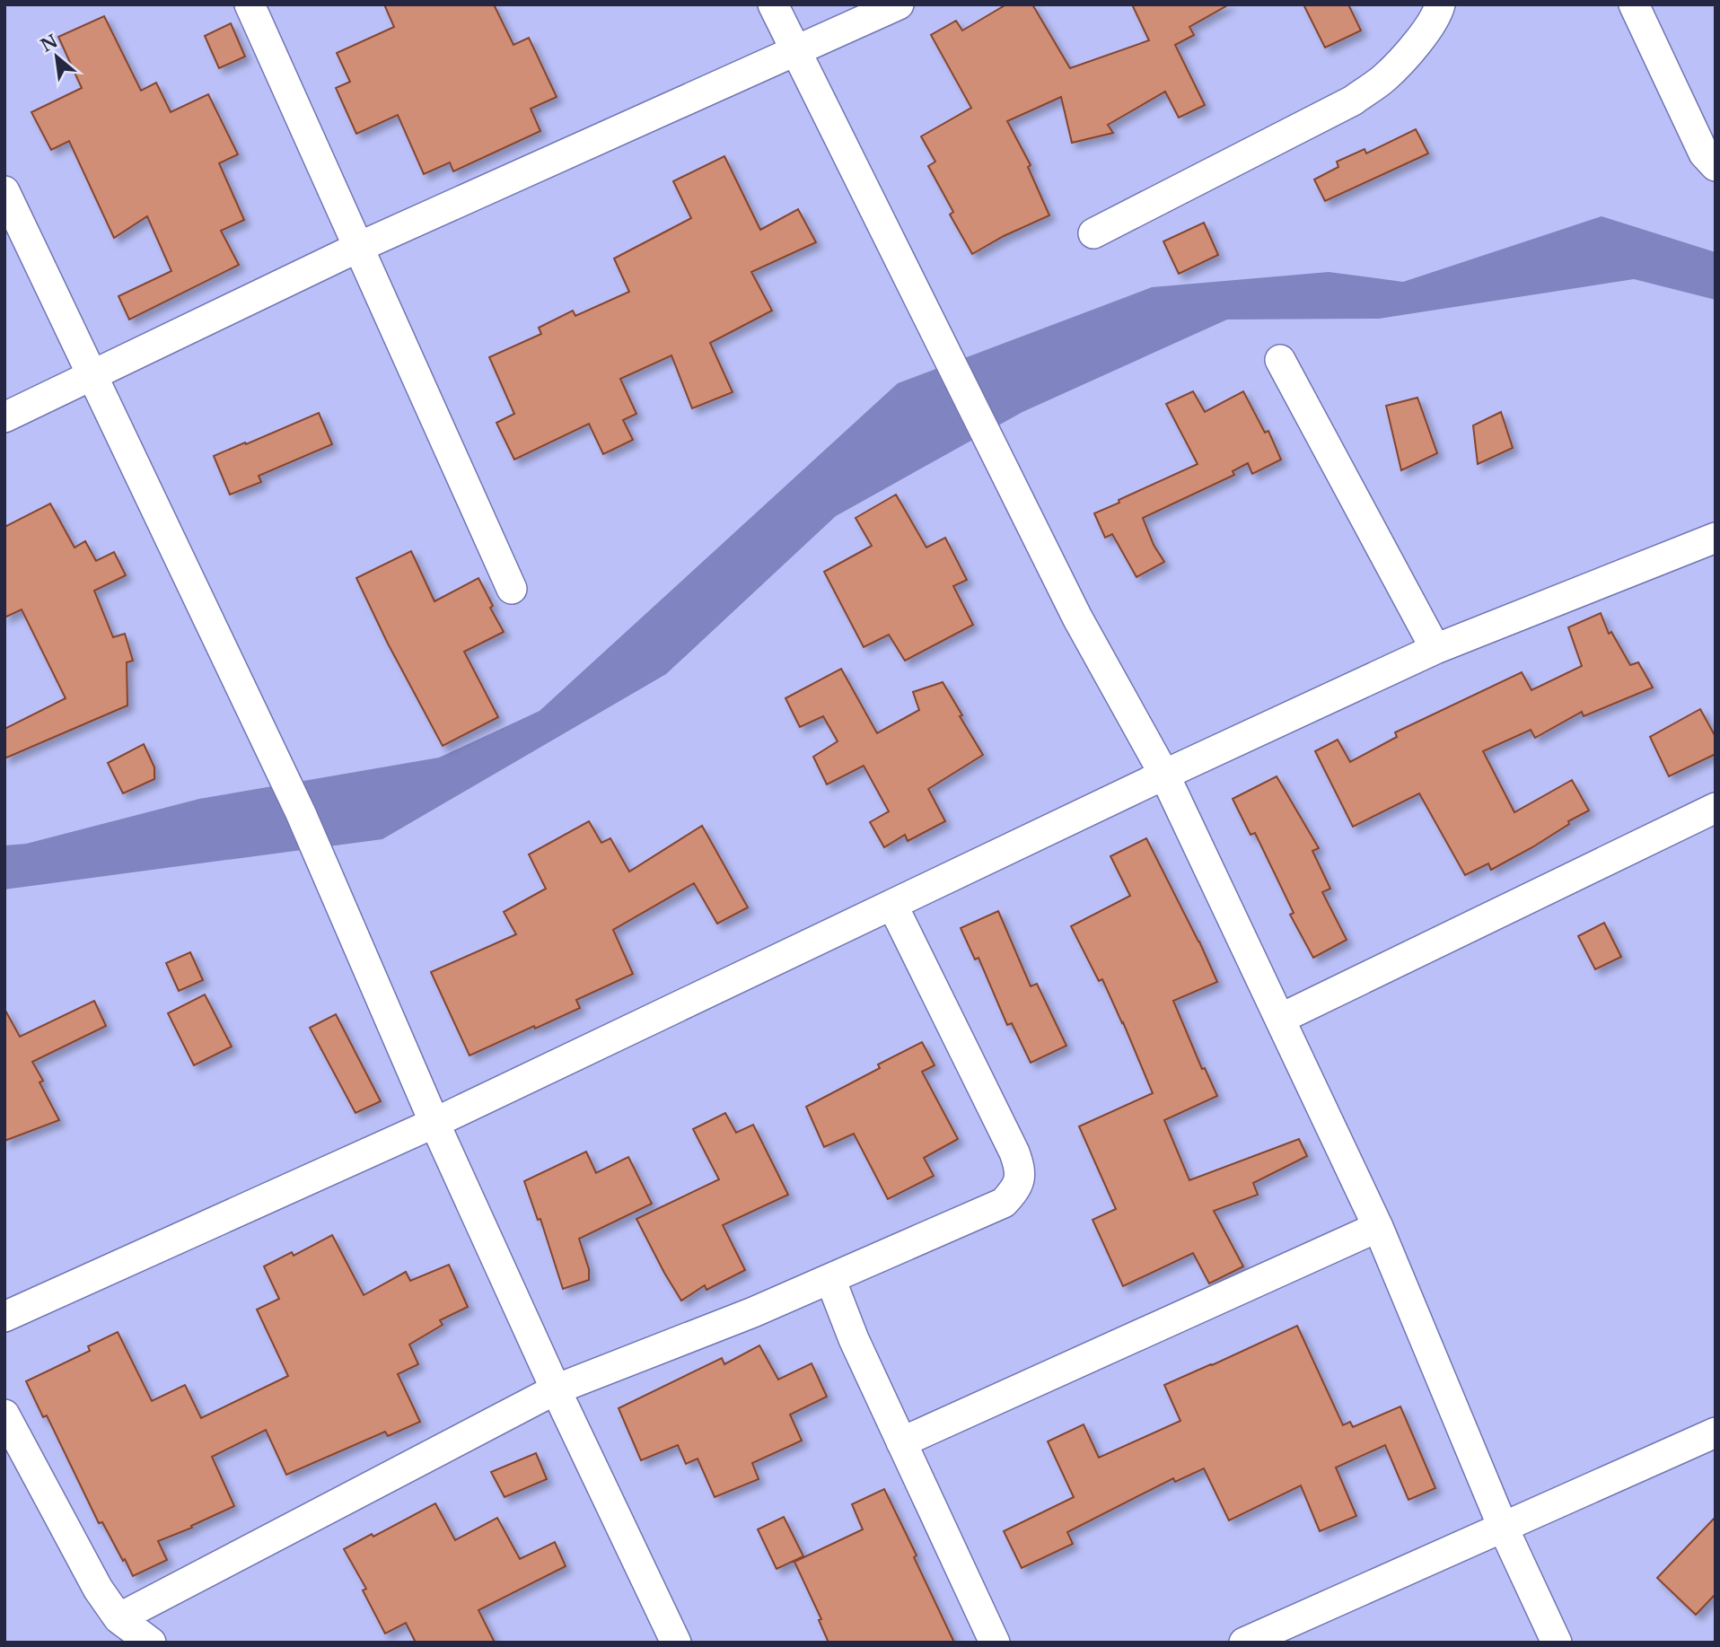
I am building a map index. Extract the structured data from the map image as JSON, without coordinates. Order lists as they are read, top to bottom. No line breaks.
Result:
{"north":"top left"}
